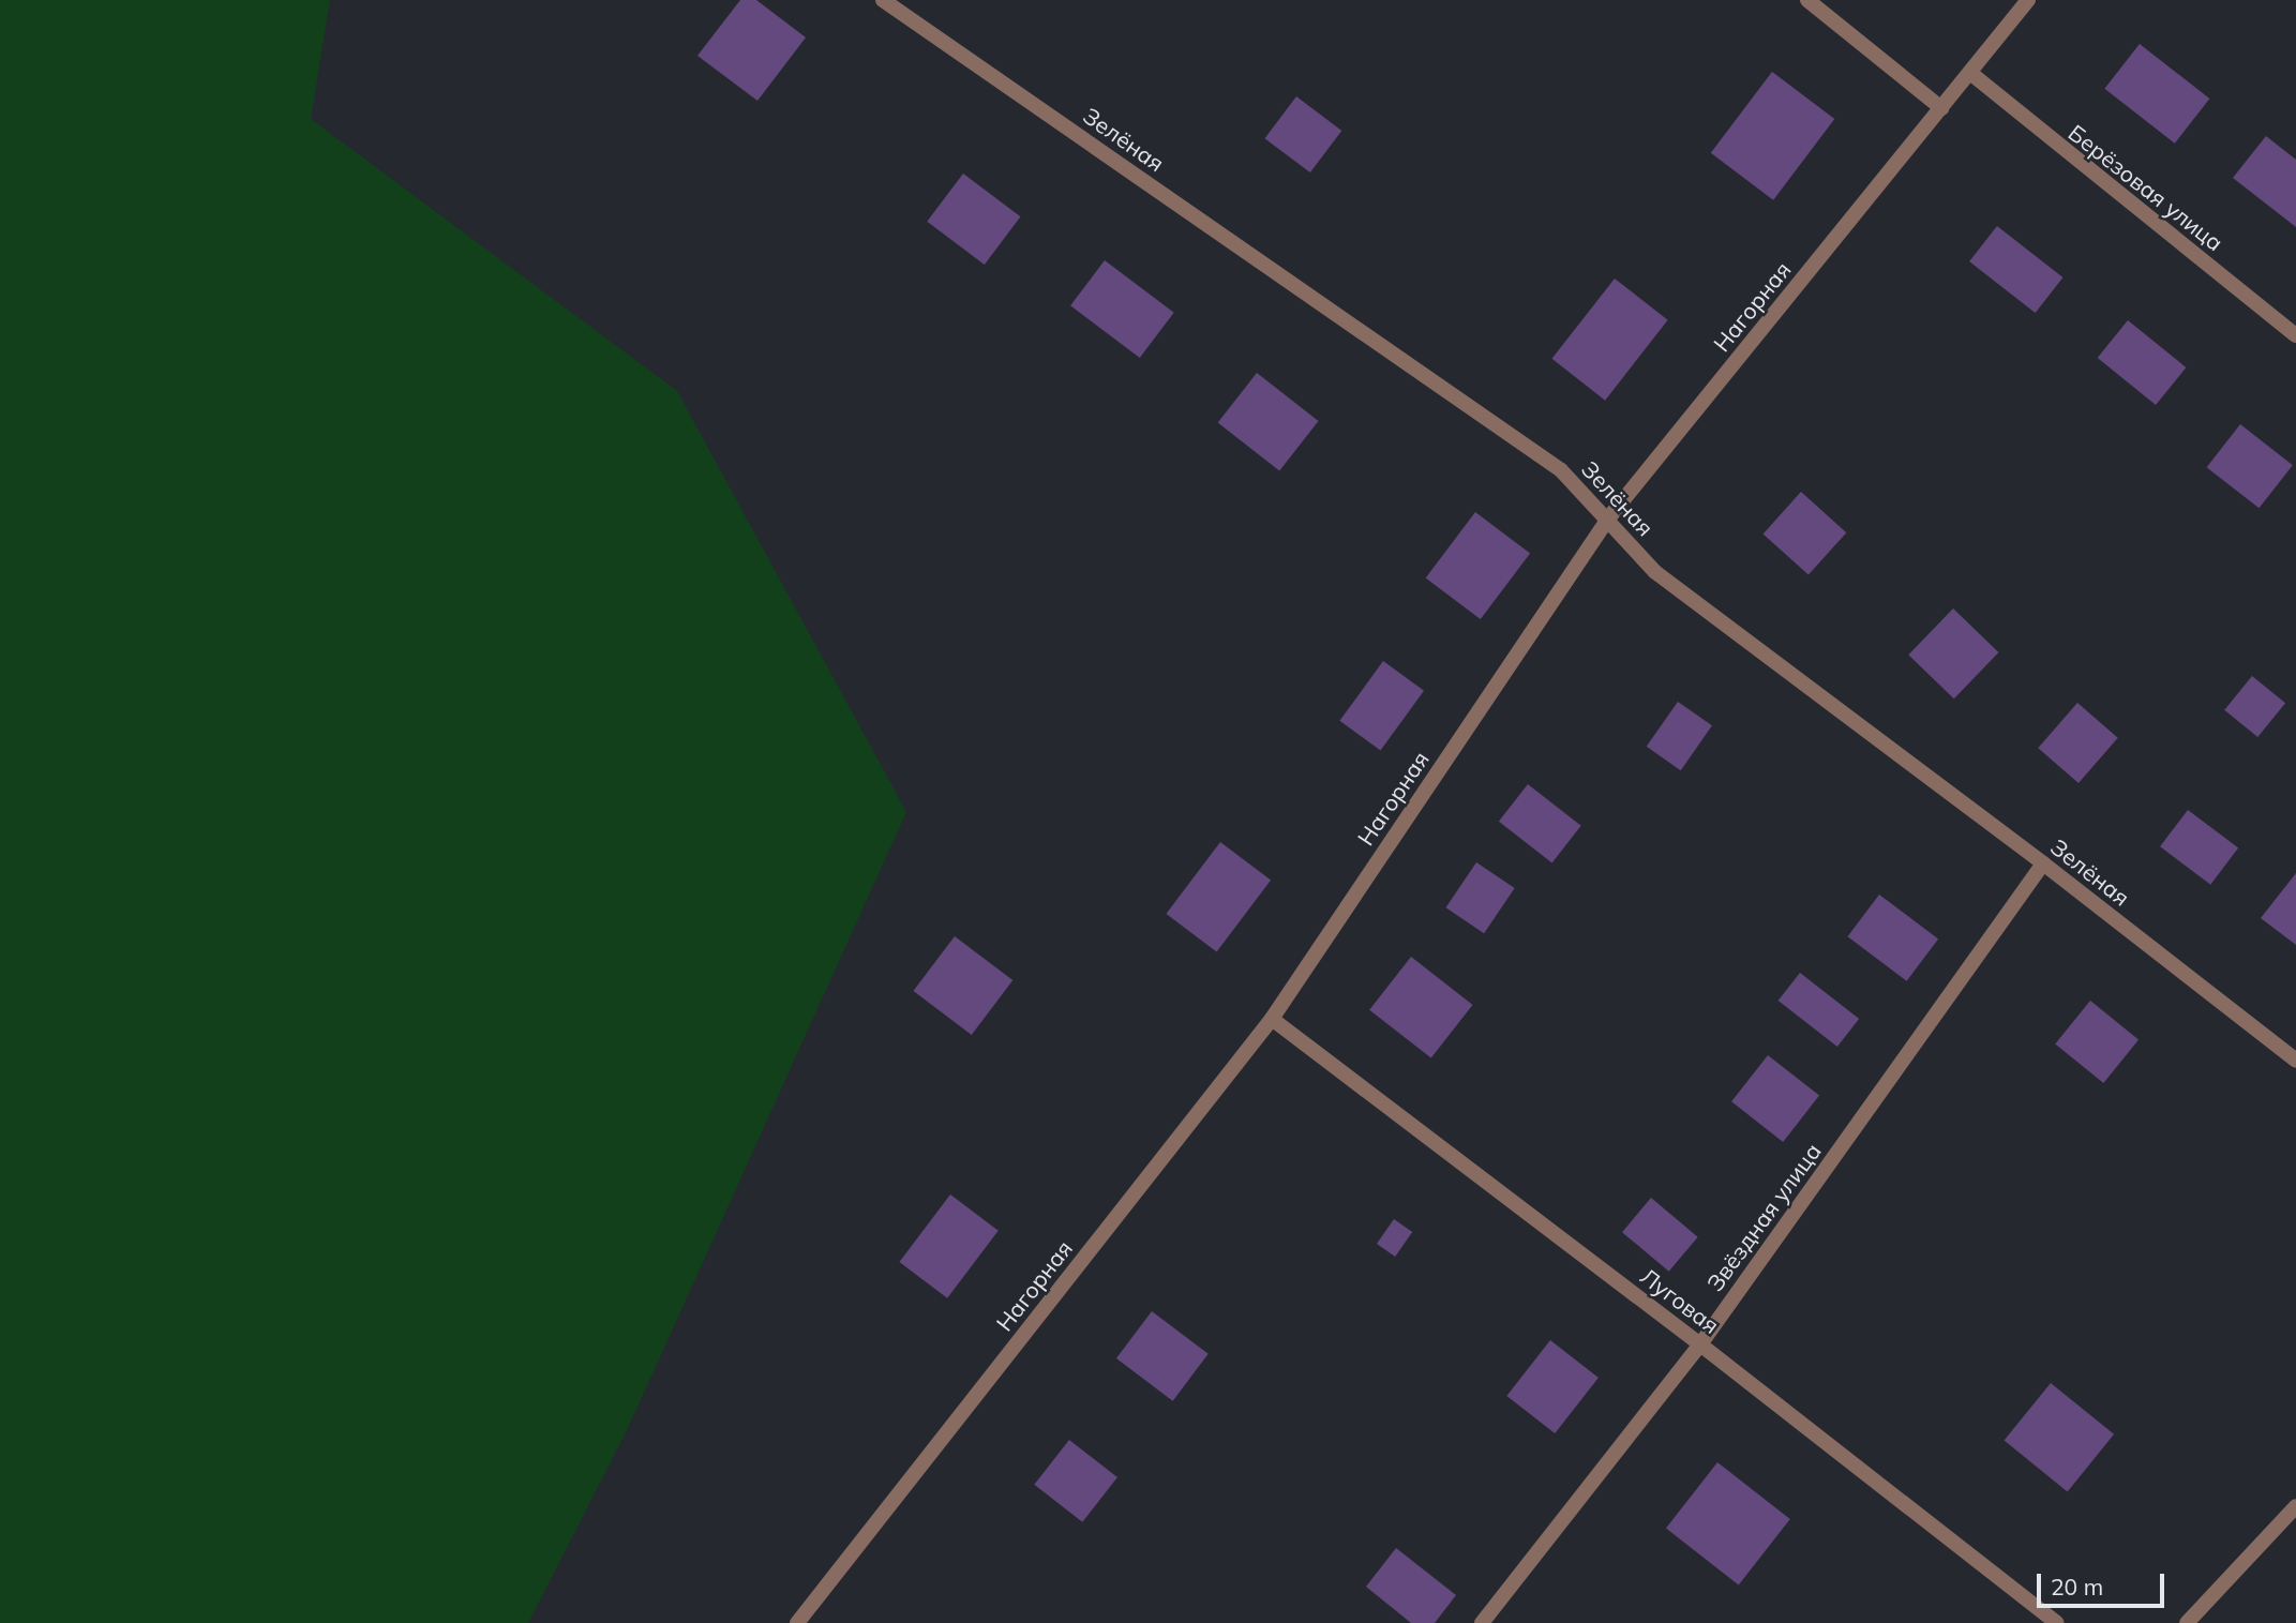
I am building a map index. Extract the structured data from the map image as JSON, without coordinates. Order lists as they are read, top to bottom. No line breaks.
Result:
{"streets":{"street":["Зелёная","Берёзовая улица","Нагорная","Звёздная улица","Луговая"]},"crossings":[["Зелёная","Нагорная"],["Зелёная","Звёздная улица"],["Берёзовая улица","Нагорная"],["Нагорная","Луговая"],["Звёздная улица","Луговая"]],"scale_bar":"20 m"}
